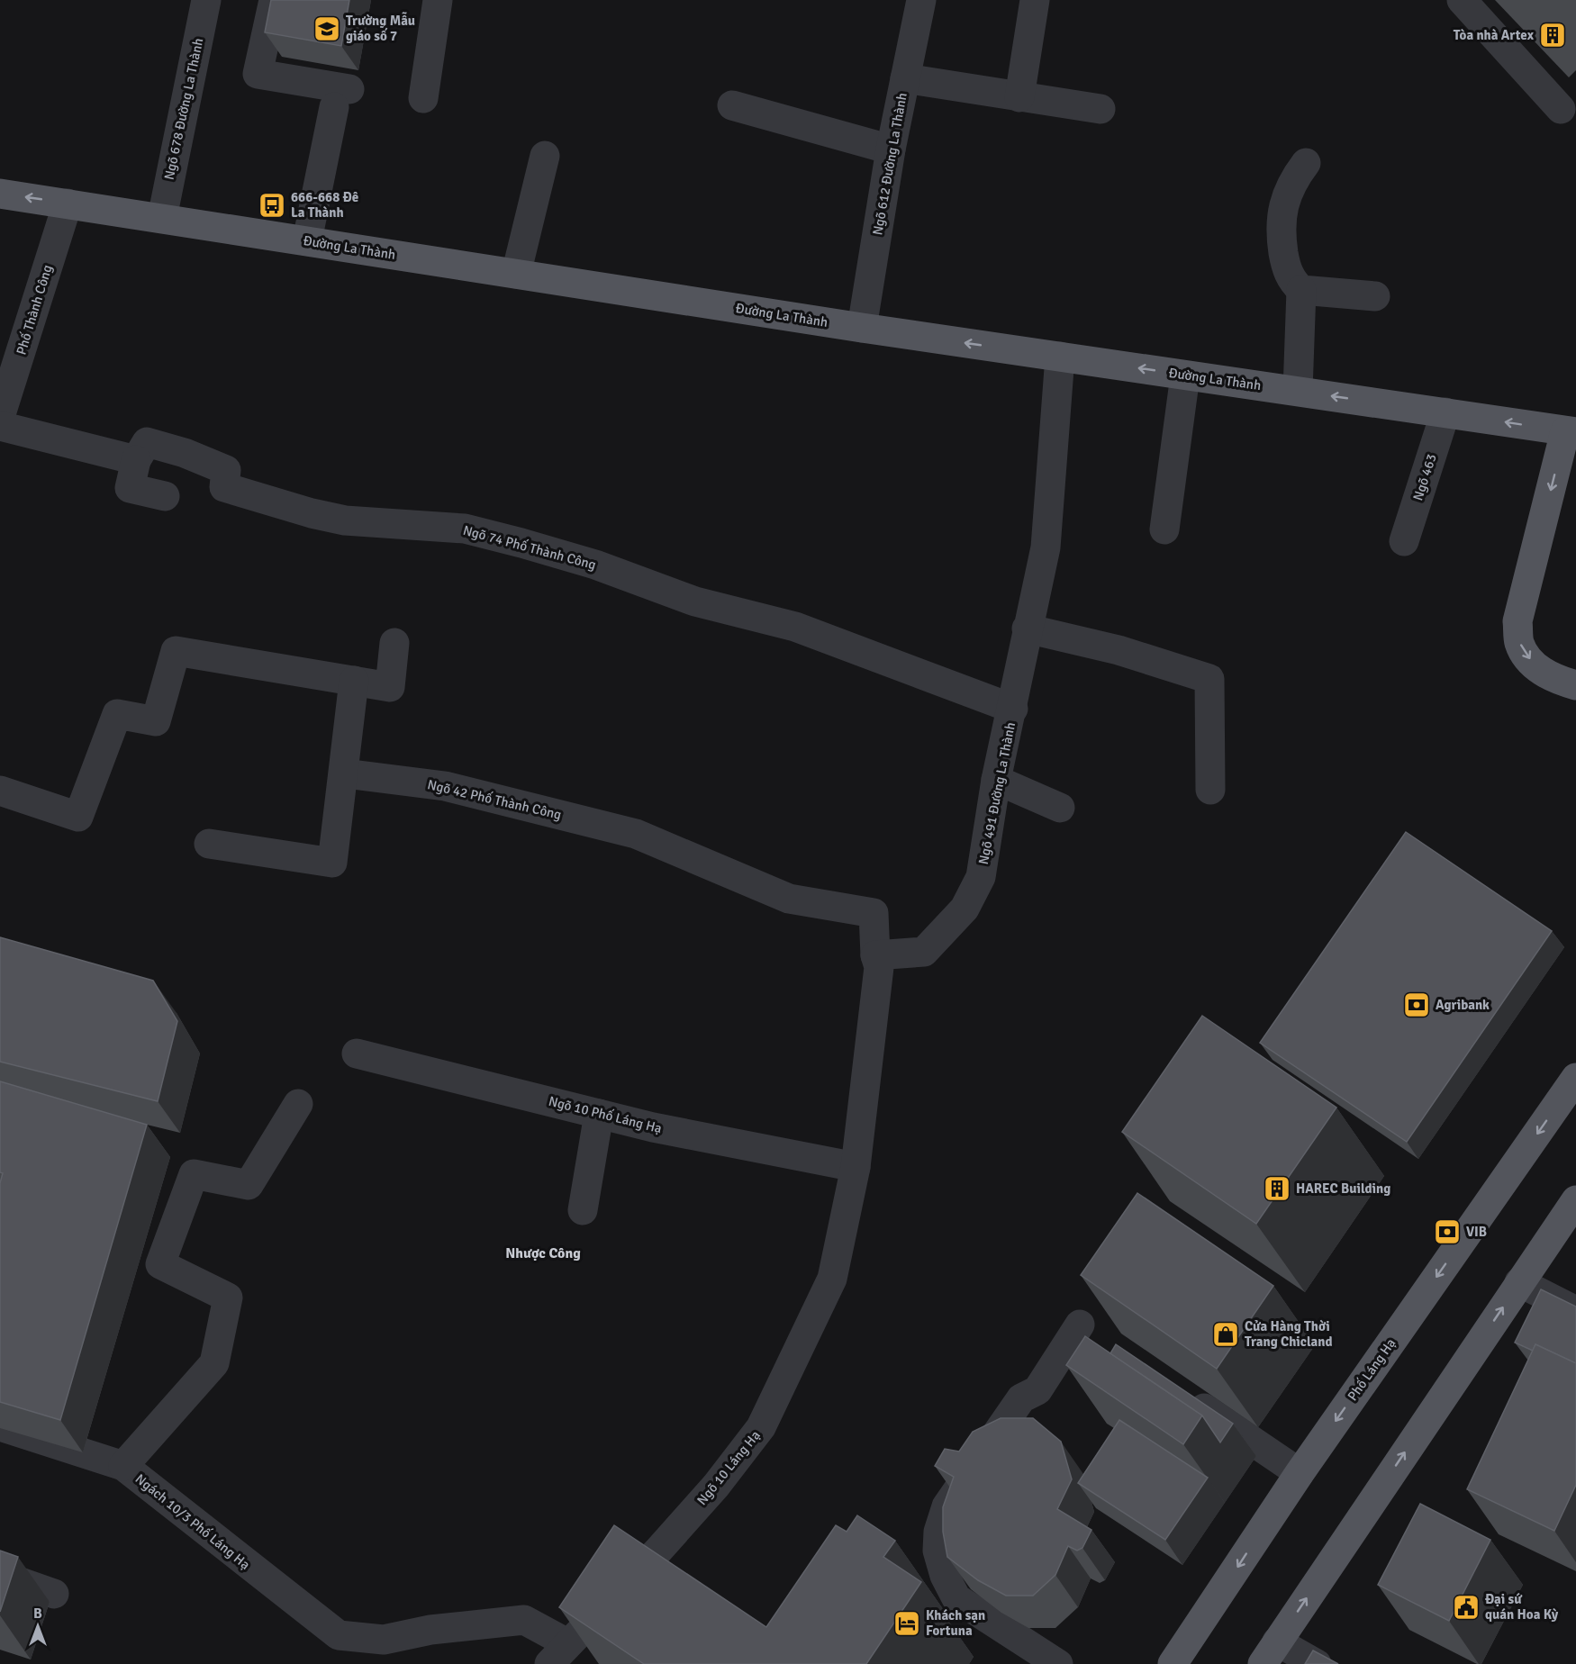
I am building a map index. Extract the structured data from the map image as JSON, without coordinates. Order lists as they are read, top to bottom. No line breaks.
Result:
{"streets":{"main road":["Đường La Thành","Phố Láng Hạ"],"street":["Ngõ 678 Đường La Thành","Ngõ 612 Đường La Thành","Phố Thành Công","Ngõ 463","Ngõ 74 Phố Thành Công","Ngõ 491 Đường La Thành","Ngõ 42 Phố Thành Công","Ngõ 10 Phố Láng Hạ","Ngõ 10 Láng Hạ","Ngách 10/3 Phố Láng Hạ"]},"crossings":[["Ngõ 678 Đường La Thành","Đường La Thành"],["Ngõ 612 Đường La Thành","Đường La Thành"],["Đường La Thành","Phố Thành Công"],["Đường La Thành","Ngõ 463"],["Đường La Thành","Ngõ 491 Đường La Thành"],["Ngõ 74 Phố Thành Công","Ngõ 491 Đường La Thành"],["Ngõ 491 Đường La Thành","Ngõ 42 Phố Thành Công"],["Ngõ 10 Phố Láng Hạ","Ngõ 10 Láng Hạ"],["Ngõ 10 Láng Hạ","Ngách 10/3 Phố Láng Hạ"]],"districts":["Nhược Công"],"places":{"school or university":["Trường Mẫu giáo số 7"],"building":["Tòa nhà Artex","HAREC Building"],"bus stop":["666-668 Đê La Thành"],"bank":["Agribank","VIB"],"shop":["Cửa Hàng Thời Trang Chicland"],"public building":["Đại sứ quán Hoa Kỳ"],"hotel":["Khách sạn Fortuna"]},"north":"top"}
